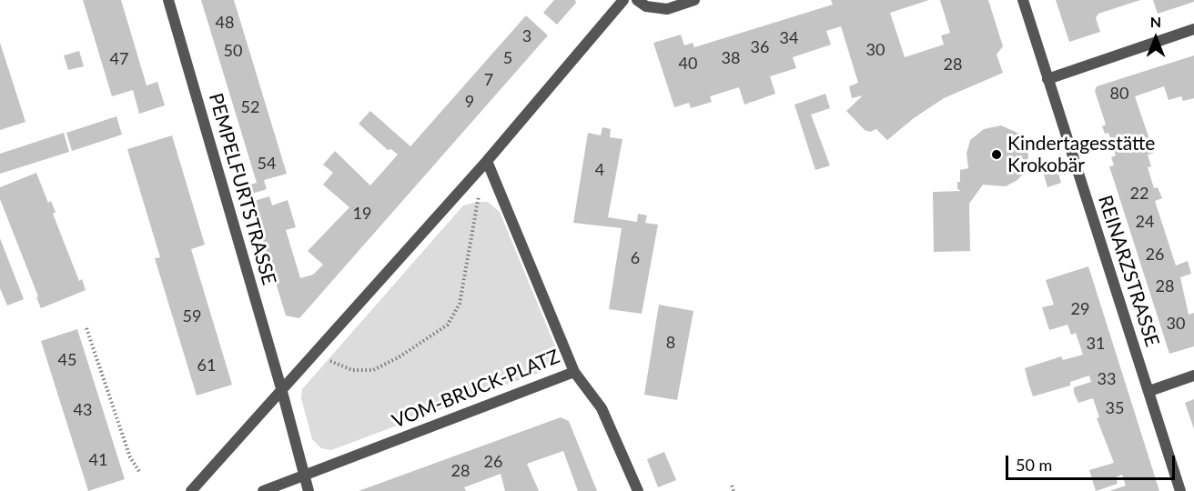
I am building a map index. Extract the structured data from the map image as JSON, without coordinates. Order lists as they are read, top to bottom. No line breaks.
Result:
{"streets":{"street":["PEMPELFURTSTRASSE","REINARZSTRASSE","VOM-BRUCK-PLATZ"]},"places":["Kindertagesstätte Krokobär"],"house_numbers":["48","3","34","36","30","50","5","38","47","40","28","7","80","9","52","54","4","22","19","24","26","6","28","29","59","30","8","31","45","61","33","35","43","41","26","28"],"scale_bar":"50 m","north":"top"}
